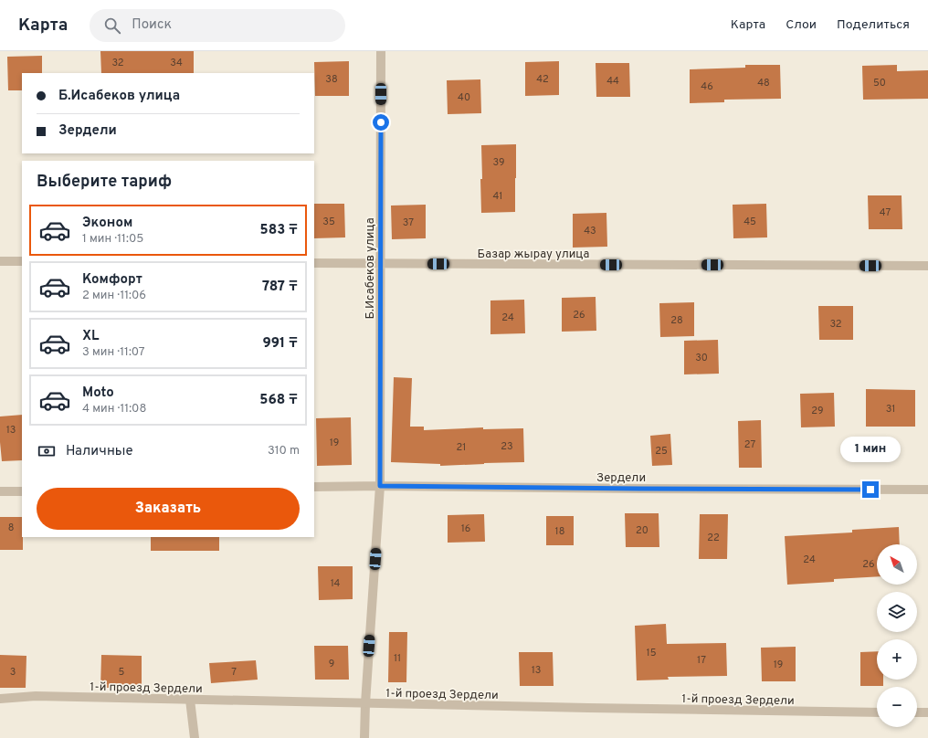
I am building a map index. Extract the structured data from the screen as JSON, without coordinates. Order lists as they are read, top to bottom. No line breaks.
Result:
{"streets":{"street":["Базар жырау улица","Б.Исабеков улица","Зердели","1-й проезд Зердели"]},"crossings":[["Базар жырау улица","Б.Исабеков улица"],["Б.Исабеков улица","Зердели"],["Б.Исабеков улица","1-й проезд Зердели"]],"house_numbers":["32","34","38","42","44","48","50","46","40","39","41","47","35","45","37","43","26","24","28","32","30","31","29","13","19","27","23","21","25","8","16","20","18","22","24","26","14","15","11","17","9","19","13","3","5","7"],"north":"top left","page":{"header":"Карта","search":"Поиск","nav":["Карта","Слои","Поделиться"],"banner":["Б.Исабеков улица","Зердели"],"heading":"Выберите тариф","list":[{"name":"Эконом","note":"1 мин · 11:05","value":"583 ₸"},{"name":"Комфорт","note":"2 мин · 11:06","value":"787 ₸"},{"name":"XL","note":"3 мин · 11:07","value":"991 ₸"},{"name":"Moto","note":"4 мин · 11:08","value":"568 ₸"}],"pay":["Наличные","310 m"],"bubble":"1 мин","buttons":"Заказать","map_buttons":["+","−"]}}
